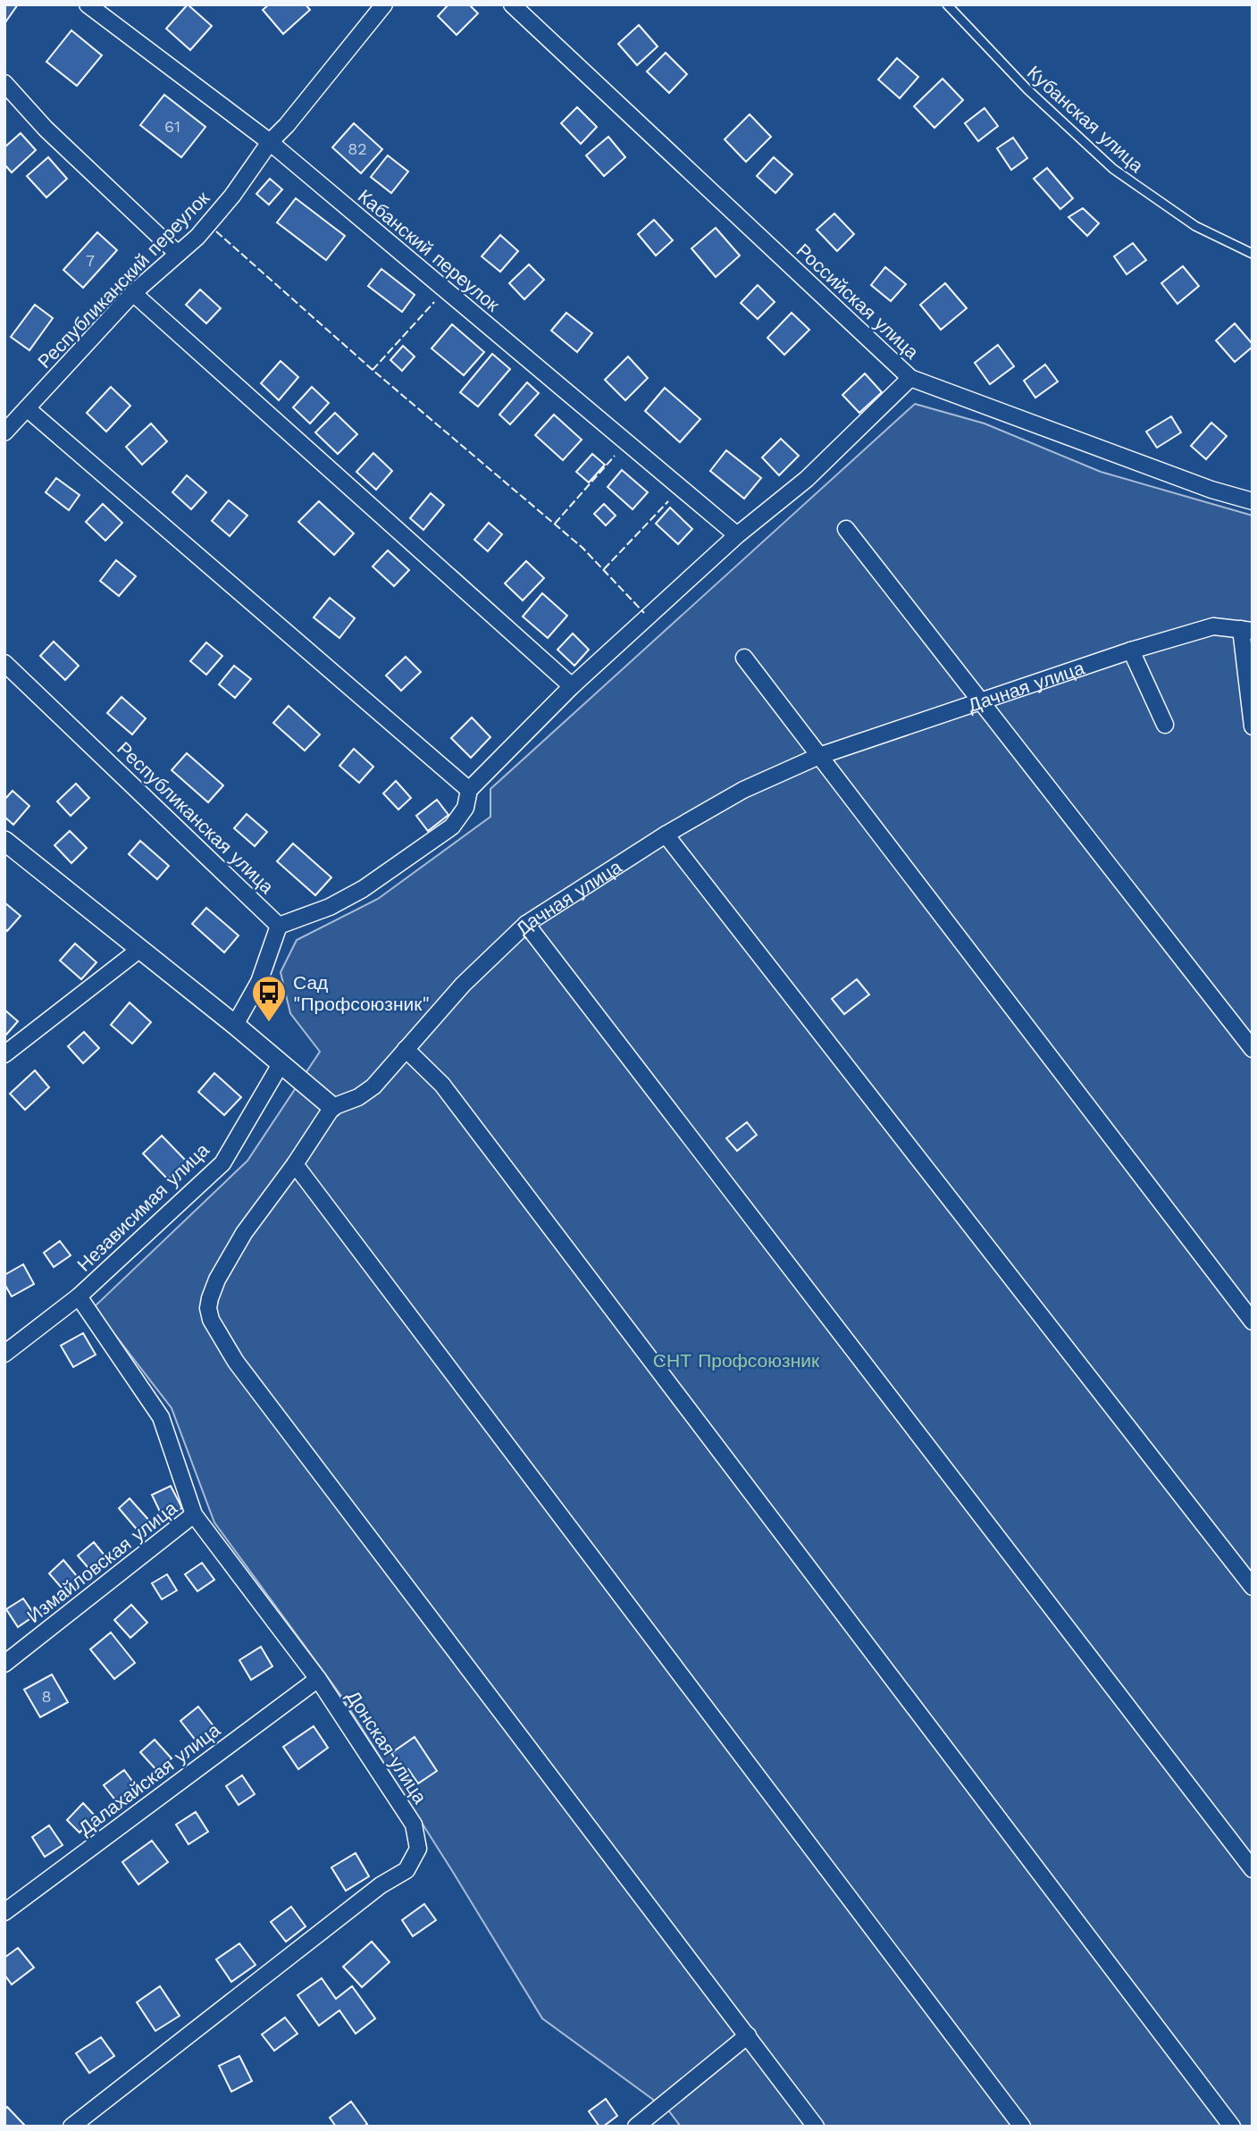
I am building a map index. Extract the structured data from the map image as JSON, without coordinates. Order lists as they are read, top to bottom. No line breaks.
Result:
{"streets":{"street":["Кабанский переулок","Республиканский переулок","Российская улица","Дачная улица","Республиканская улица","Независимая улица","Измайловская улица","Донская улица","Далахайская улица"],"lane":["Кубанская улица"]},"crossings":[["Кабанский переулок","Республиканский переулок"],["Независимая улица","Донская улица"],["Измайловская улица","Донская улица"],["Донская улица","Далахайская улица"]],"parks":["СНТ Профсоюзник"],"places":{"bus stop":["Сад \"Профсоюзник\""]},"house_numbers":["61","82","7","8"]}
